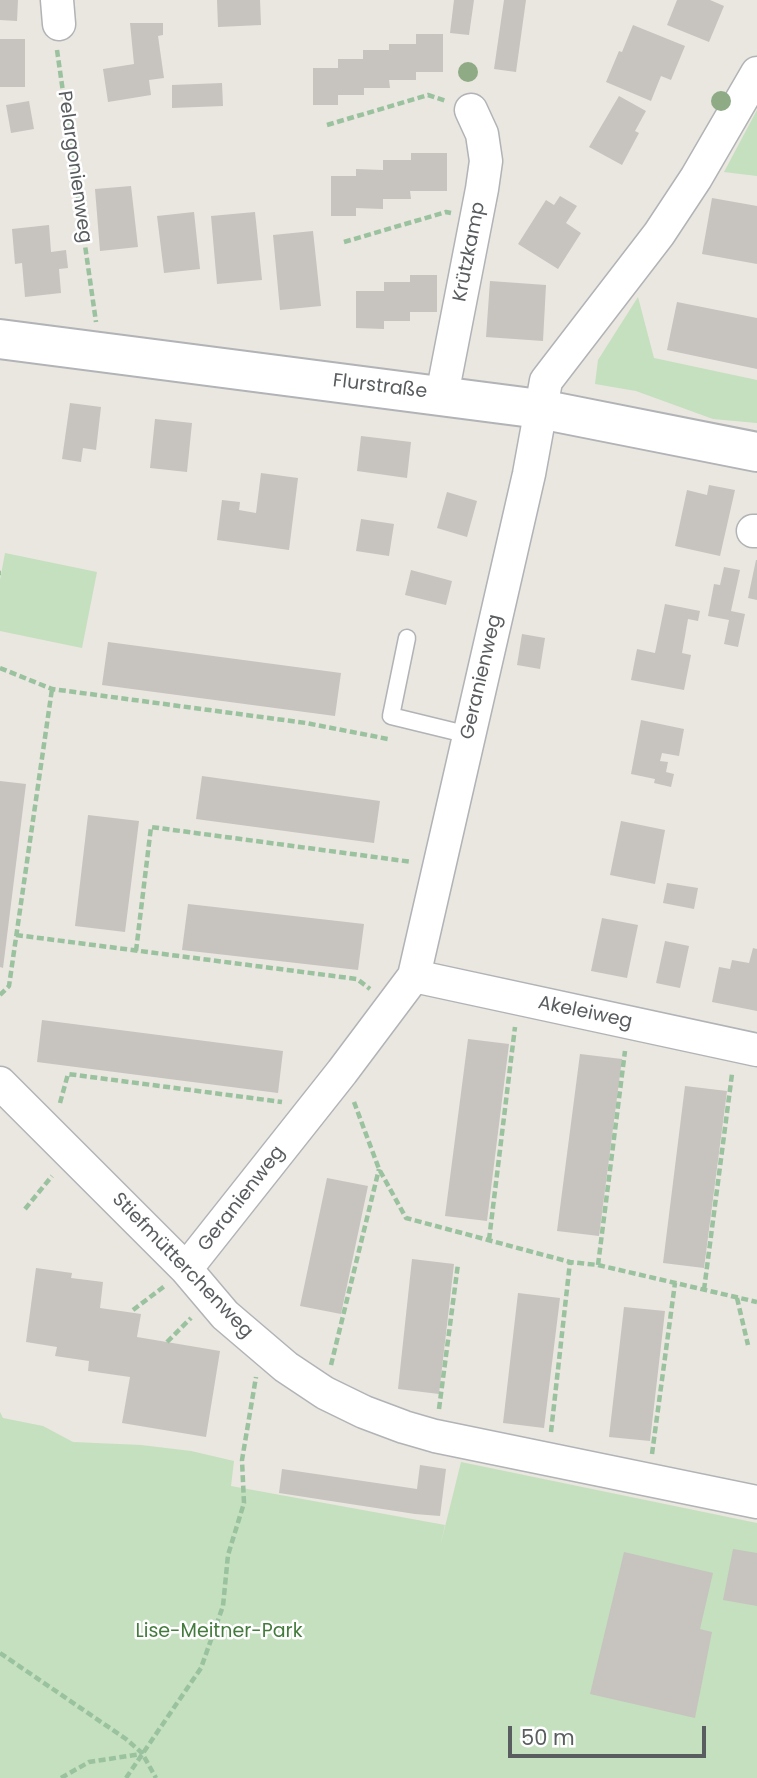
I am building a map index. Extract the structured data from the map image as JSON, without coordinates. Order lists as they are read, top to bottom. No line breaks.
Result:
{"streets":{"street":["Krützkamp","Flurstraße","Geranienweg","Akeleiweg","Stiefmütterchenweg"],"path":["Pelargonienweg"]},"crossings":[["Krützkamp","Flurstraße"],["Flurstraße","Geranienweg"],["Geranienweg","Akeleiweg"],["Geranienweg","Stiefmütterchenweg"]],"parks":["Lise-Meitner-Park"],"scale_bar":"50 m"}
